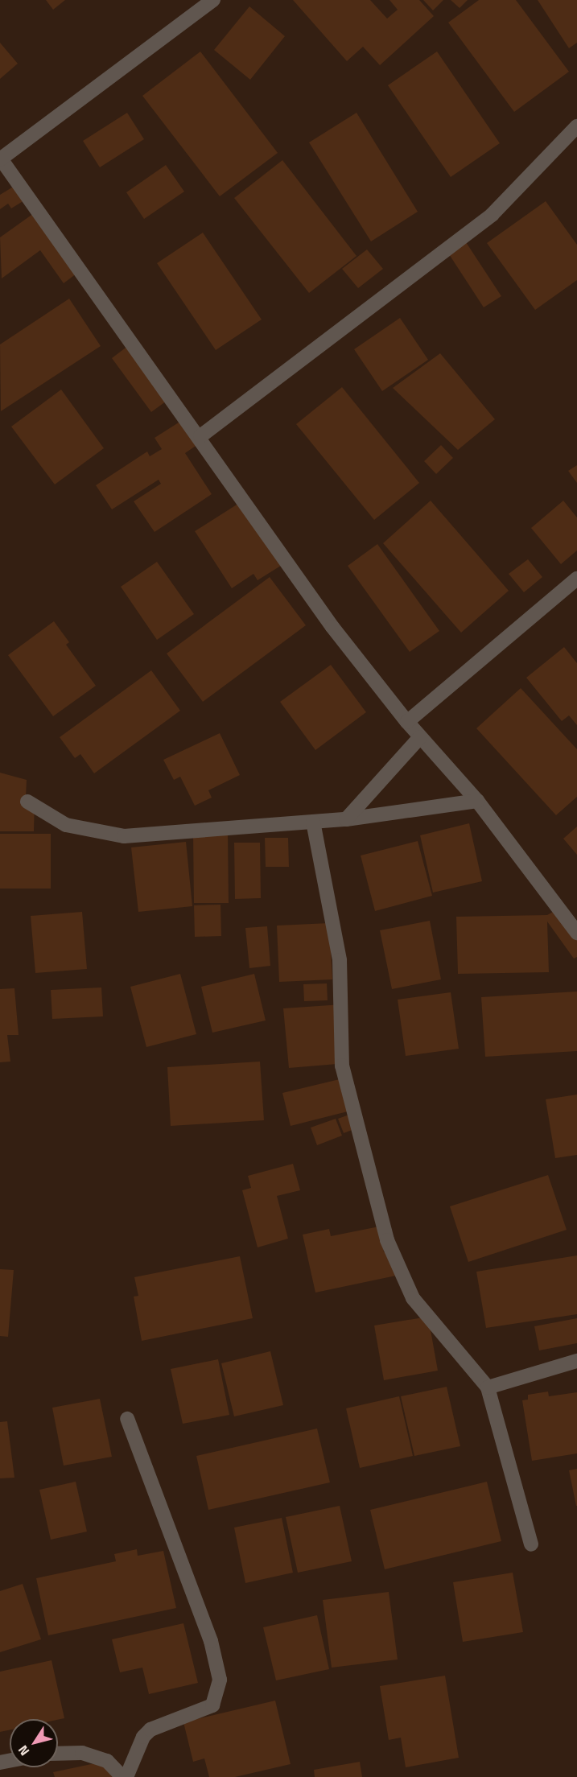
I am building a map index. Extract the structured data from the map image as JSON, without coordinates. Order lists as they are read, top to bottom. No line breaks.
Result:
{"north":"bottom left"}
